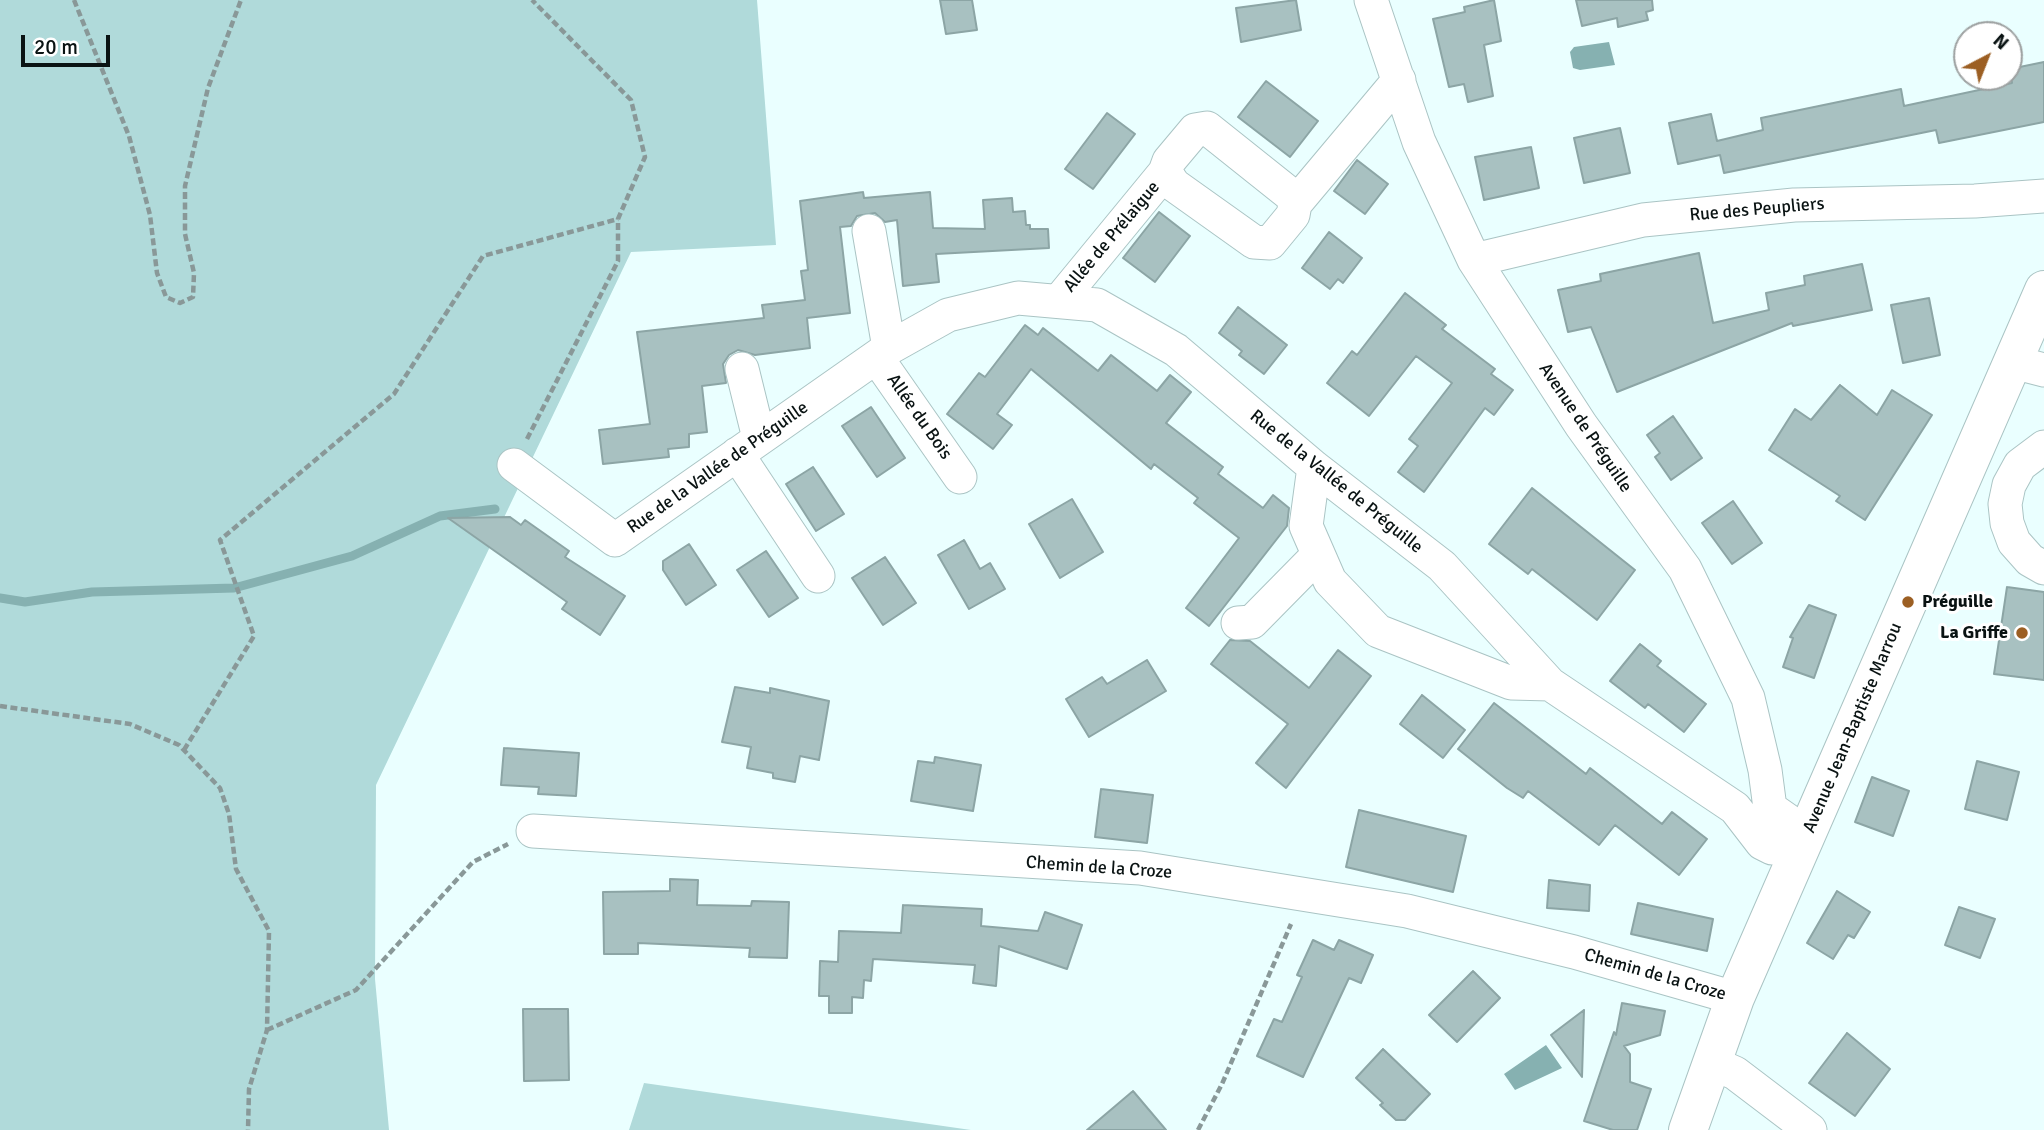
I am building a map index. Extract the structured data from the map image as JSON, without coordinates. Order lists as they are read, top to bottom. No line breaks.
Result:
{"streets":{"main road":["Avenue Jean-Baptiste Marrou"],"street":["Rue des Peupliers","Allée de Prélaigue","Allée du Bois","Avenue de Préguille","Rue de la Vallée de Préguille","Chemin de la Croze"]},"crossings":[["Rue des Peupliers","Avenue de Préguille"],["Allée de Prélaigue","Avenue de Préguille"],["Allée de Prélaigue","Rue de la Vallée de Préguille"],["Allée du Bois","Rue de la Vallée de Préguille"],["Rue de la Vallée de Préguille","Avenue Jean-Baptiste Marrou"],["Avenue Jean-Baptiste Marrou","Chemin de la Croze"]],"places":["Préguille","La Griffe"],"scale_bar":"20 m","north":"top right"}
